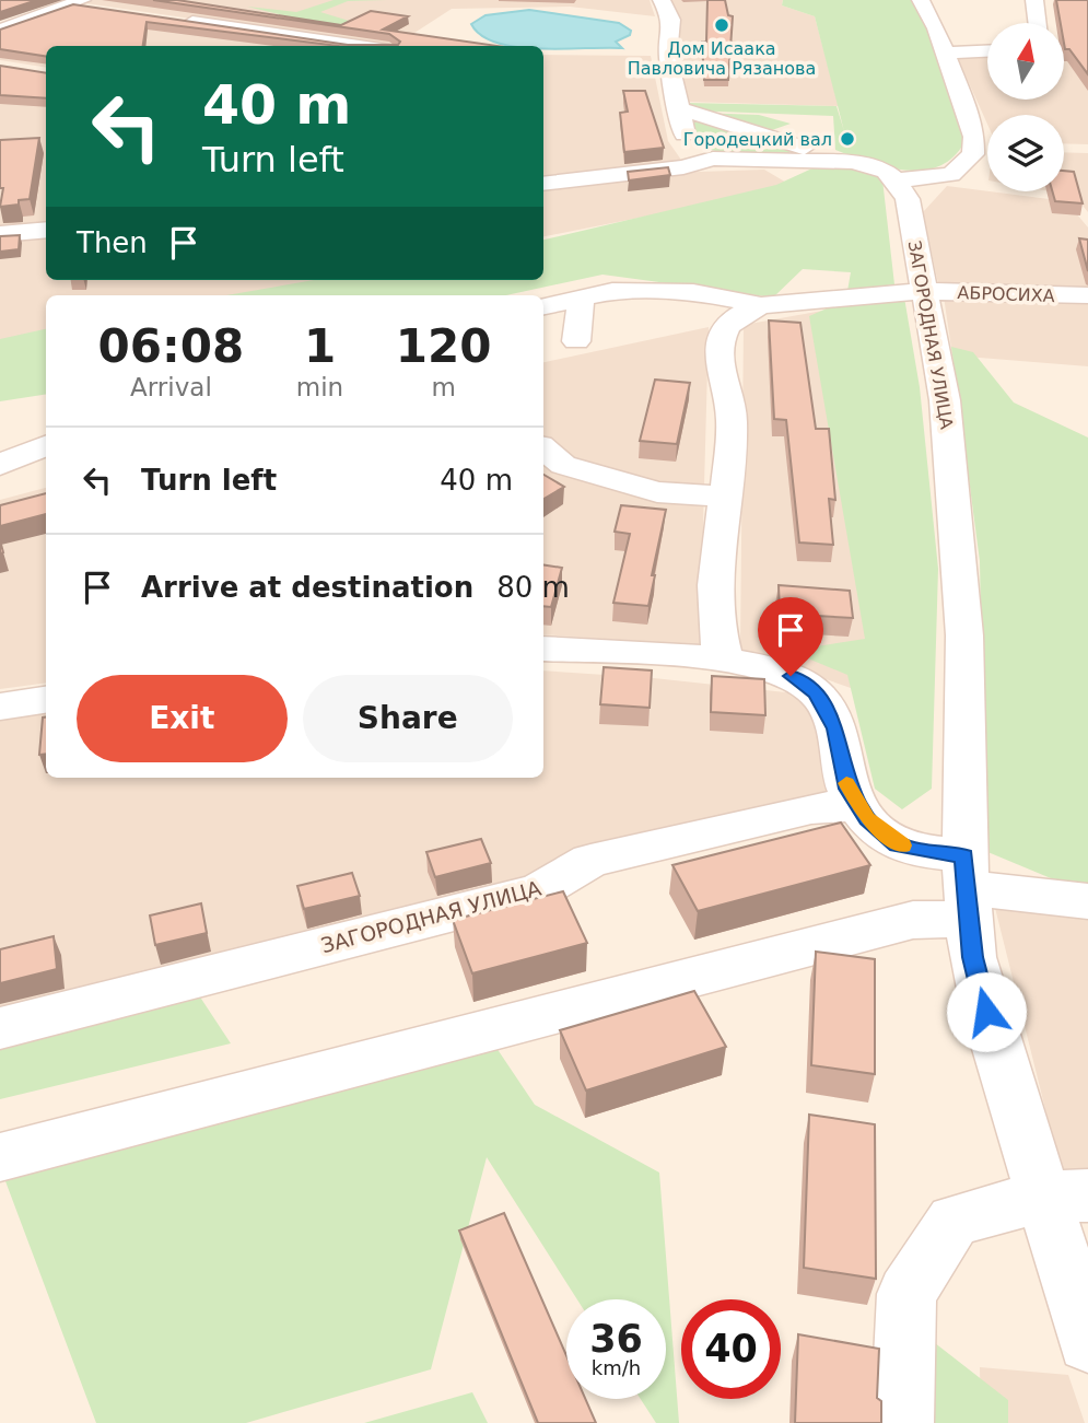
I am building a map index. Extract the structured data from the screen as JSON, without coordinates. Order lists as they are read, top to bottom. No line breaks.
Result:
{"streets":{"street":["АБРОСИХА","ЗАГОРОДНАЯ УЛИЦА"]},"crossings":[["АБРОСИХА","ЗАГОРОДНАЯ УЛИЦА"]],"places":["Дом Исаака Павловича Рязанова","Городецкий вал"],"north":"top","page":{"turn":["40 m","Turn left"],"then":"Then","eta":["06:08","Arrival","1","min","120","m"],"list":[{"name":"Turn left","value":"40 m"},{"name":"Arrive at destination","value":"80 m"}],"buttons":["Exit","Share"],"speed":"36 km/h","limit":"40"}}
